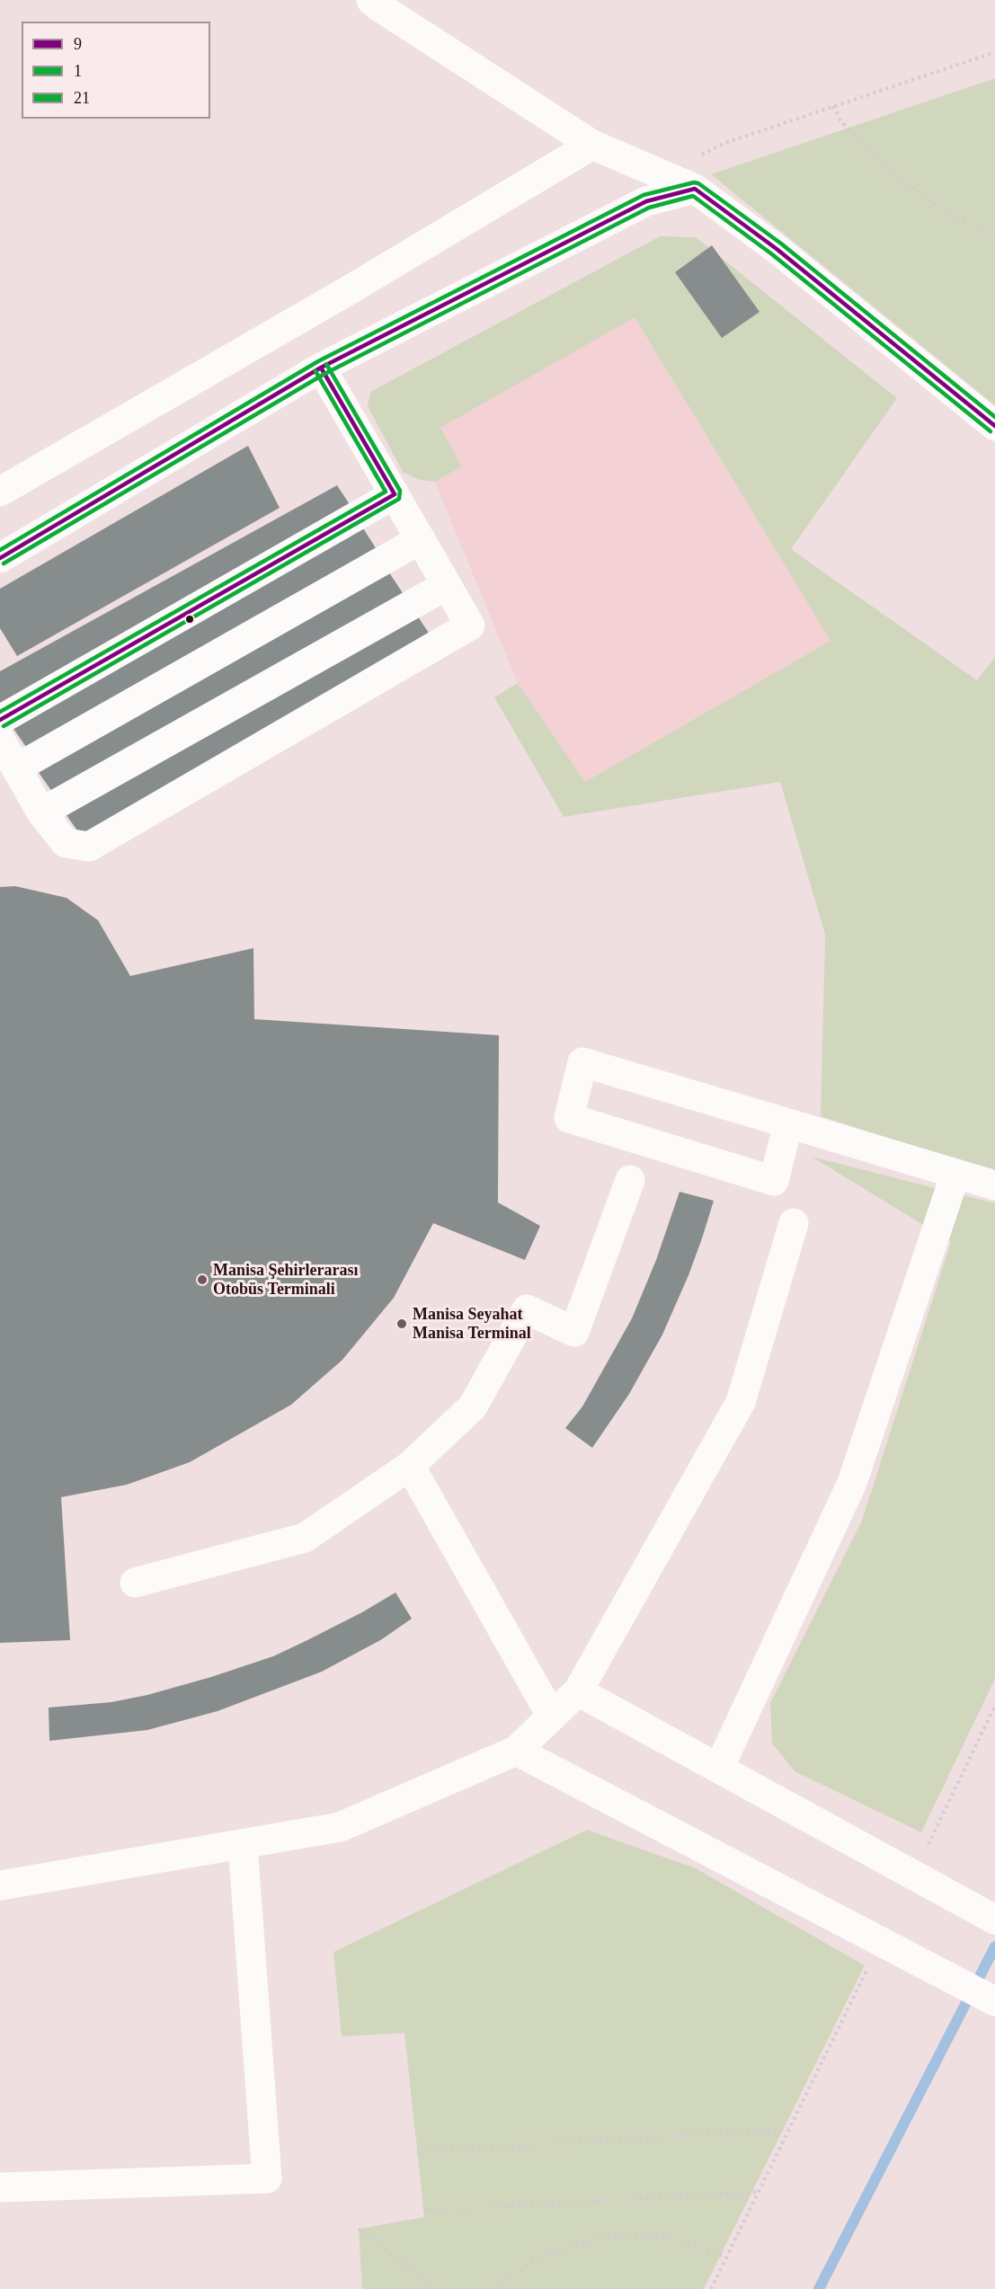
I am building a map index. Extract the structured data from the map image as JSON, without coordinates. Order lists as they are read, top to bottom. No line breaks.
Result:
{"places":["Manisa Şehirlerarası Otobüs Terminali","Manisa Seyahat Manisa Terminal"],"lines":["transit line 21","transit line 9","transit line 1"],"legend":["9","1","21"]}
